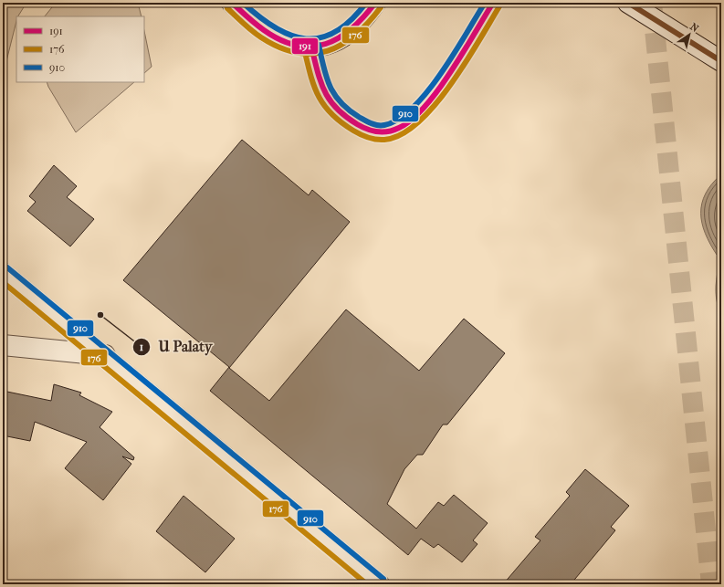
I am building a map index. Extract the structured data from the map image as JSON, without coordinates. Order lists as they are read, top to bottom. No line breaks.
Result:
{"places":["U Palaty"],"lines":["transit line 191","transit line 910","transit line 176"],"legend":["191","176","910"],"north":"top right"}
